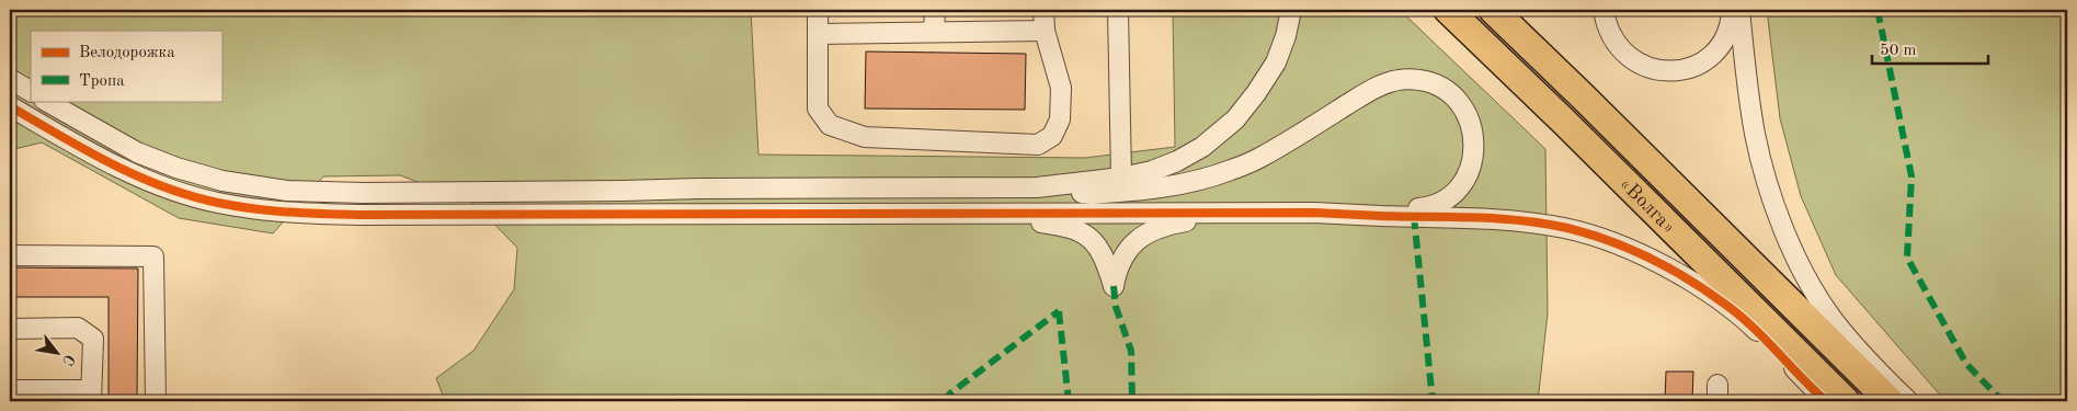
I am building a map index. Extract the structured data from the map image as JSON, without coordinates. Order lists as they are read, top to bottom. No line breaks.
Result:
{"streets":{"highway":["«Волга»"]},"legend":["Велодорожка","Тропа"],"scale_bar":"50 m","north":"bottom right"}
